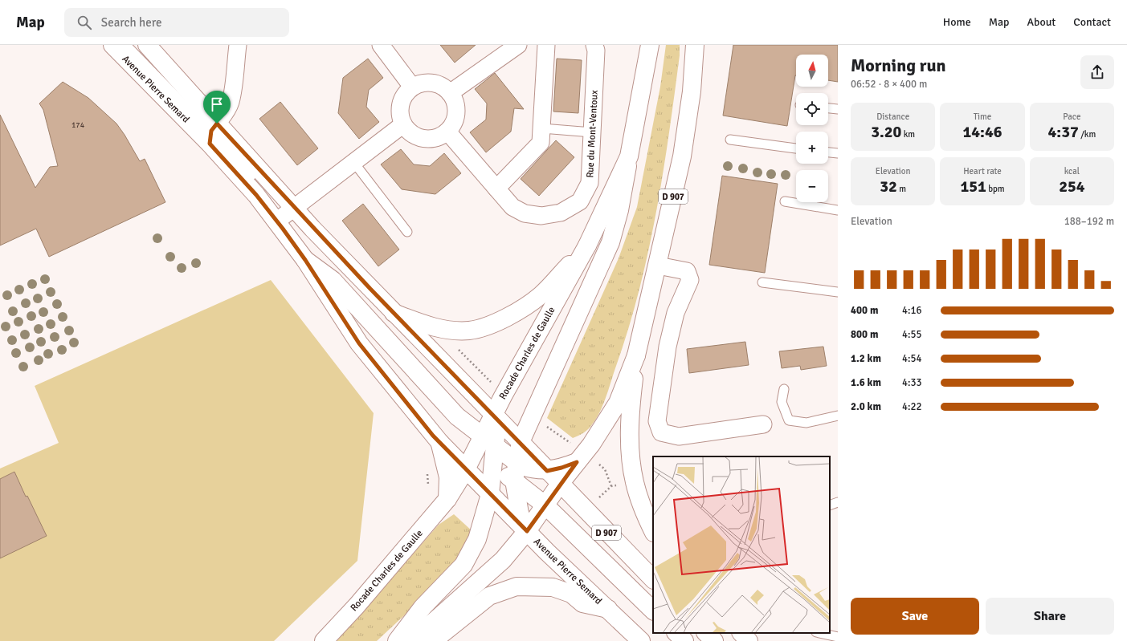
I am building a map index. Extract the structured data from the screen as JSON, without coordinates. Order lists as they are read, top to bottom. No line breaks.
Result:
{"streets":{"main road":["Avenue Pierre Semard","D 907","Rocade Charles de Gaulle"],"street":["Rue du Mont-Ventoux"]},"crossings":[["Avenue Pierre Semard","D 907"],["Avenue Pierre Semard","Rocade Charles de Gaulle"]],"house_numbers":["174"],"north":"top","page":{"header":"Map","search":"Search here","nav":["Home","Map","About","Contact"],"heading":["Morning run","06:52 · 8 × 400 m"],"map_buttons":["+","−"],"stats":[["Distance","3.20 km"],["Time","14:46"],["Pace","4:37 /km"],["Elevation","32 m"],["Heart rate","151 bpm"],["kcal","254"]],"chart":["Elevation","188–192 m"],"list":[{"name":"400 m","note":"4:16"},{"name":"800 m","note":"4:55"},{"name":"1.2 km","note":"4:54"},{"name":"1.6 km","note":"4:33"},{"name":"2.0 km","note":"4:22"}],"buttons":["Save","Share"]}}
